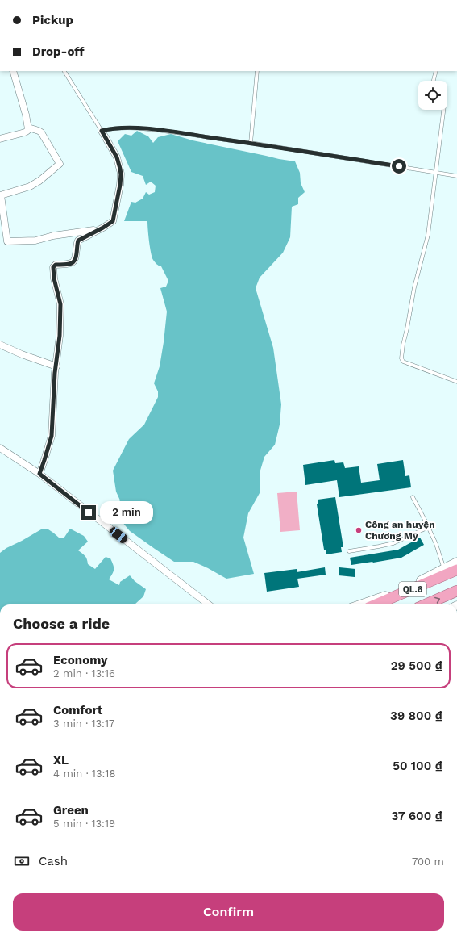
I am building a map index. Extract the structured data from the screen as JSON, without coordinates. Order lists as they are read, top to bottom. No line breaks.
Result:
{"streets":{"highway":["QL.6"]},"places":["Công an huyện Chương Mỹ"],"page":{"banner":["Pickup","Drop-off"],"bubble":"2 min","heading":"Choose a ride","list":[{"name":"Economy","note":"2 min · 13:16","value":"29 500 ₫"},{"name":"Comfort","note":"3 min · 13:17","value":"39 800 ₫"},{"name":"XL","note":"4 min · 13:18","value":"50 100 ₫"},{"name":"Green","note":"5 min · 13:19","value":"37 600 ₫"}],"pay":["Cash","700 m"],"buttons":"Confirm"}}
